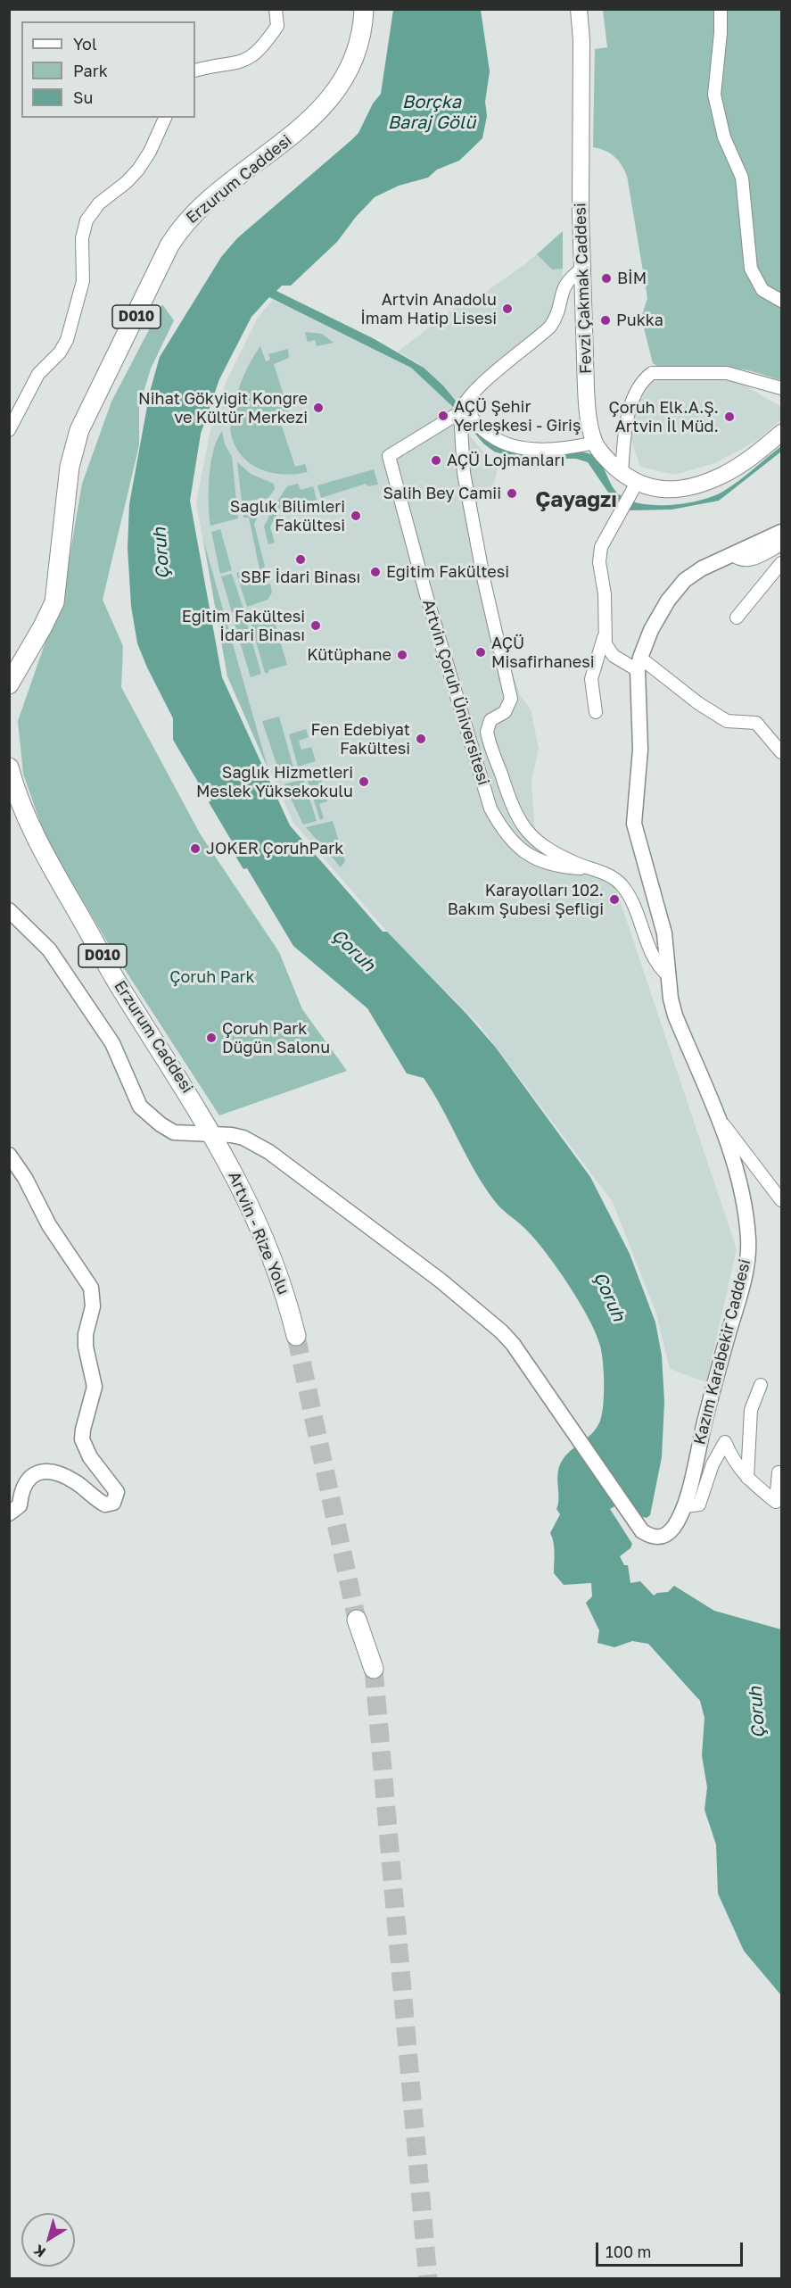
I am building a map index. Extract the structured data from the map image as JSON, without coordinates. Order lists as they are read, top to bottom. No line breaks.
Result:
{"streets":{"main road":["Erzurum Caddesi","Fevzi Çakmak Caddesi","D010","Artvin - Rize Yolu"],"street":["Artvin Çoruh Üniversitesi","Kazım Karabekir Caddesi"]},"crossings":[["Erzurum Caddesi","Artvin - Rize Yolu"],["Erzurum Caddesi","Kazım Karabekir Caddesi"],["Artvin - Rize Yolu","Kazım Karabekir Caddesi"]],"districts":["Çayağzı"],"water":["Borçka Baraj Gölü","Çoruh"],"parks":["Çoruh Park"],"places":["BİM","Artvin Anadolu İmam Hatip Lisesi","Pukka","Nihat Gökyiğit Kongre ve Kültür Merkezi","AÇÜ Şehir Yerleşkesi - Giriş","Çoruh Elk.A.Ş. Artvin İl Müd.","AÇÜ Lojmanları","Salih Bey Camii","Sağlık Bilimleri Fakültesi","SBF İdari Binası","Eğitim Fakültesi","Eğitim Fakültesi İdari Binası","AÇÜ Misafirhanesi","Kütüphane","Fen Edebiyat Fakültesi","Sağlık Hizmetleri Meslek Yüksekokulu","JOKER ÇoruhPark","Karayolları 102. Bakım Şubesi Şefliği","Çoruh Park Düğün Salonu"],"legend":["Yol","Park","Su"],"scale_bar":"100 m","north":"bottom left"}
